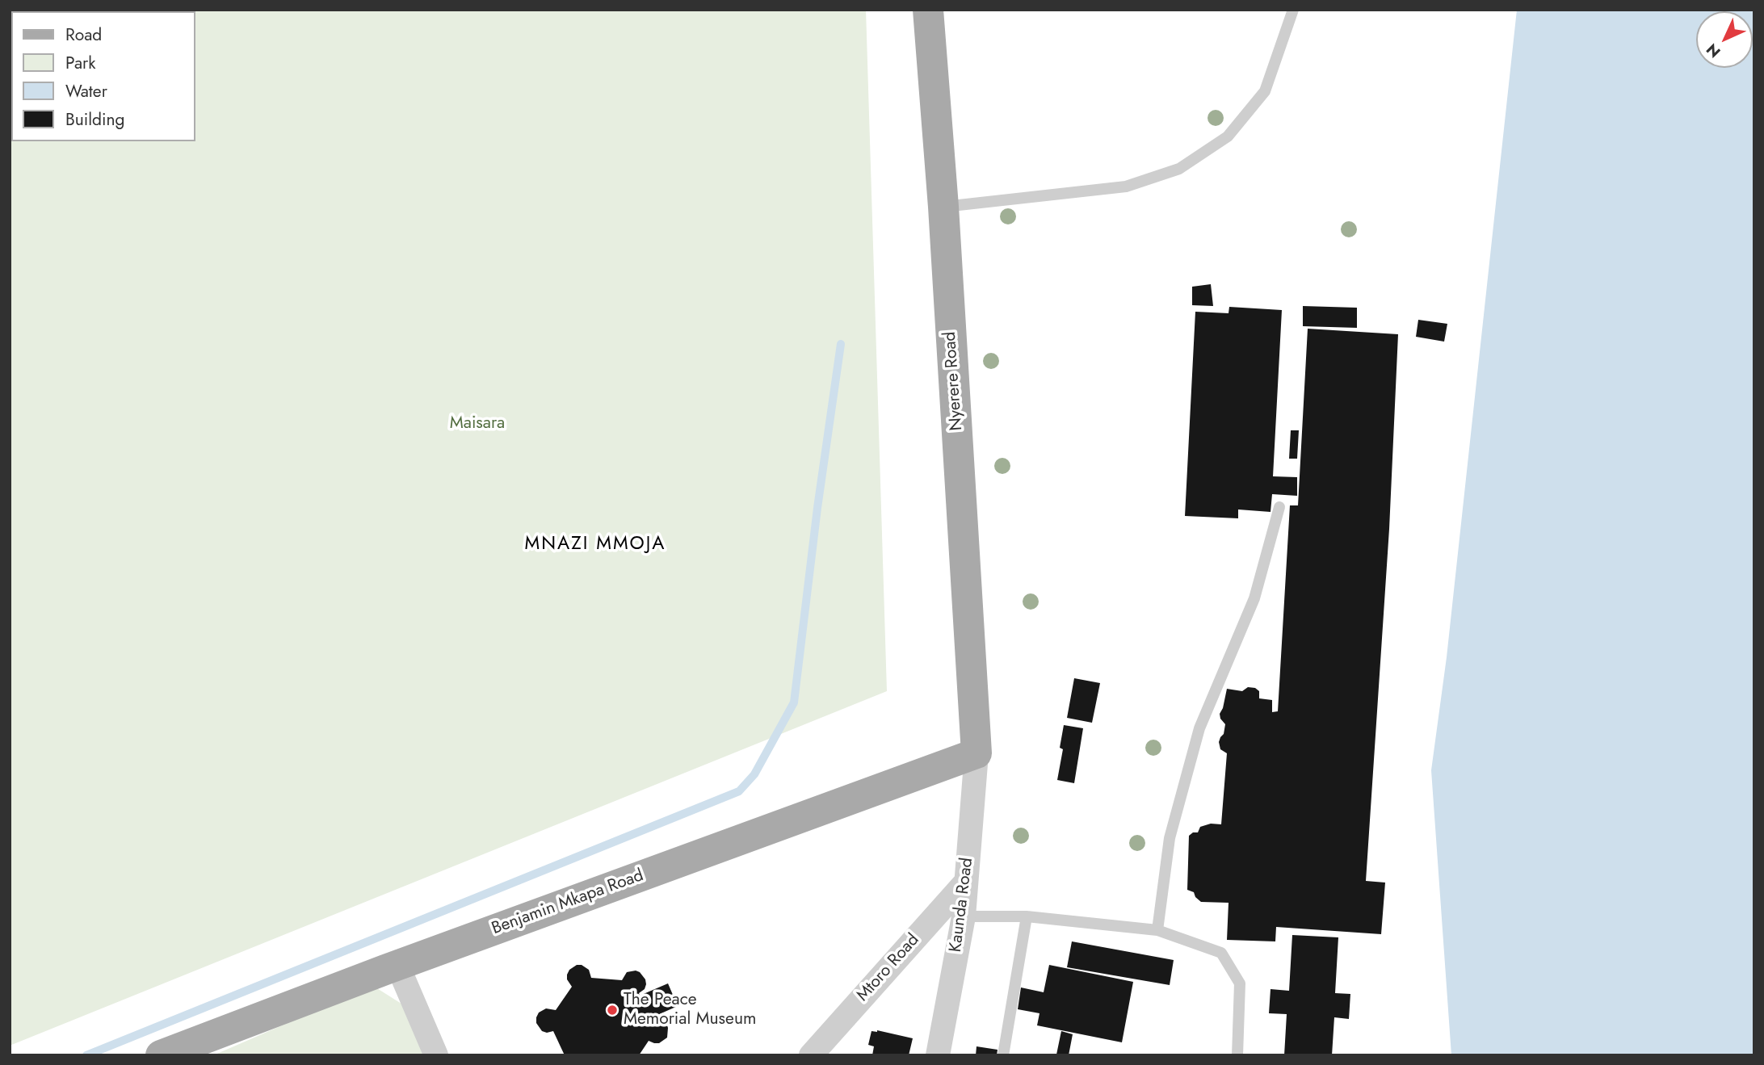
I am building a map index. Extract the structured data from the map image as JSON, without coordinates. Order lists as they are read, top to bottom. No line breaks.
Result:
{"streets":{"main road":["Nyerere Road","Benjamin Mkapa Road"],"street":["Kaunda Road","Mtoro Road"]},"crossings":[["Nyerere Road","Benjamin Mkapa Road"],["Nyerere Road","Kaunda Road"],["Benjamin Mkapa Road","Kaunda Road"],["Kaunda Road","Mtoro Road"]],"districts":["MNAZI MMOJA"],"parks":["Maisara"],"places":["The Peace Memorial Museum"],"legend":["Road","Park","Water","Building"],"north":"bottom left"}
